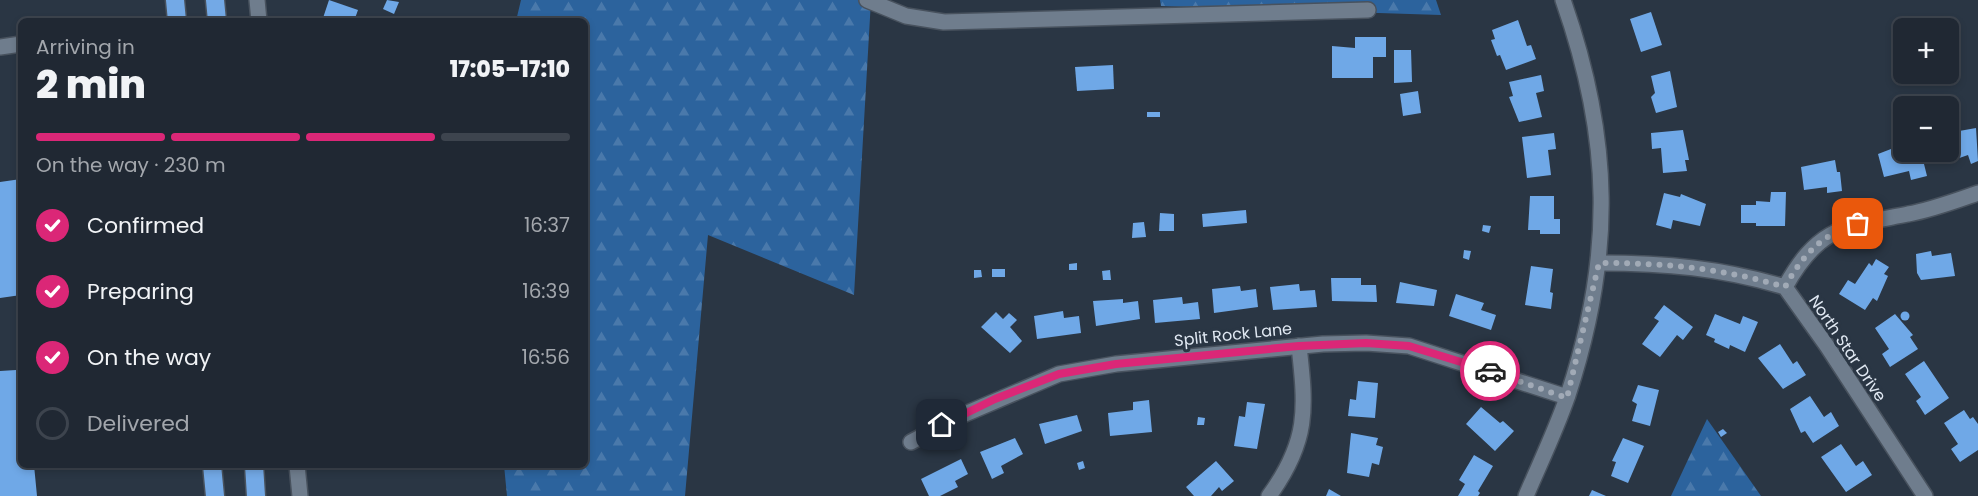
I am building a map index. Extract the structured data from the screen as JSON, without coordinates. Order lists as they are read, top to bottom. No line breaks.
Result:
{"streets":{"street":["Split Rock Lane","North Star Drive"]},"page":{"map_buttons":["+","−"],"heading":["2 min","Arriving in","17:05–17:10"],"bar":"On the way · 230 m","list":[["Confirmed","16:37"],["Preparing","16:39"],["On the way","16:56"],"Delivered"]}}
